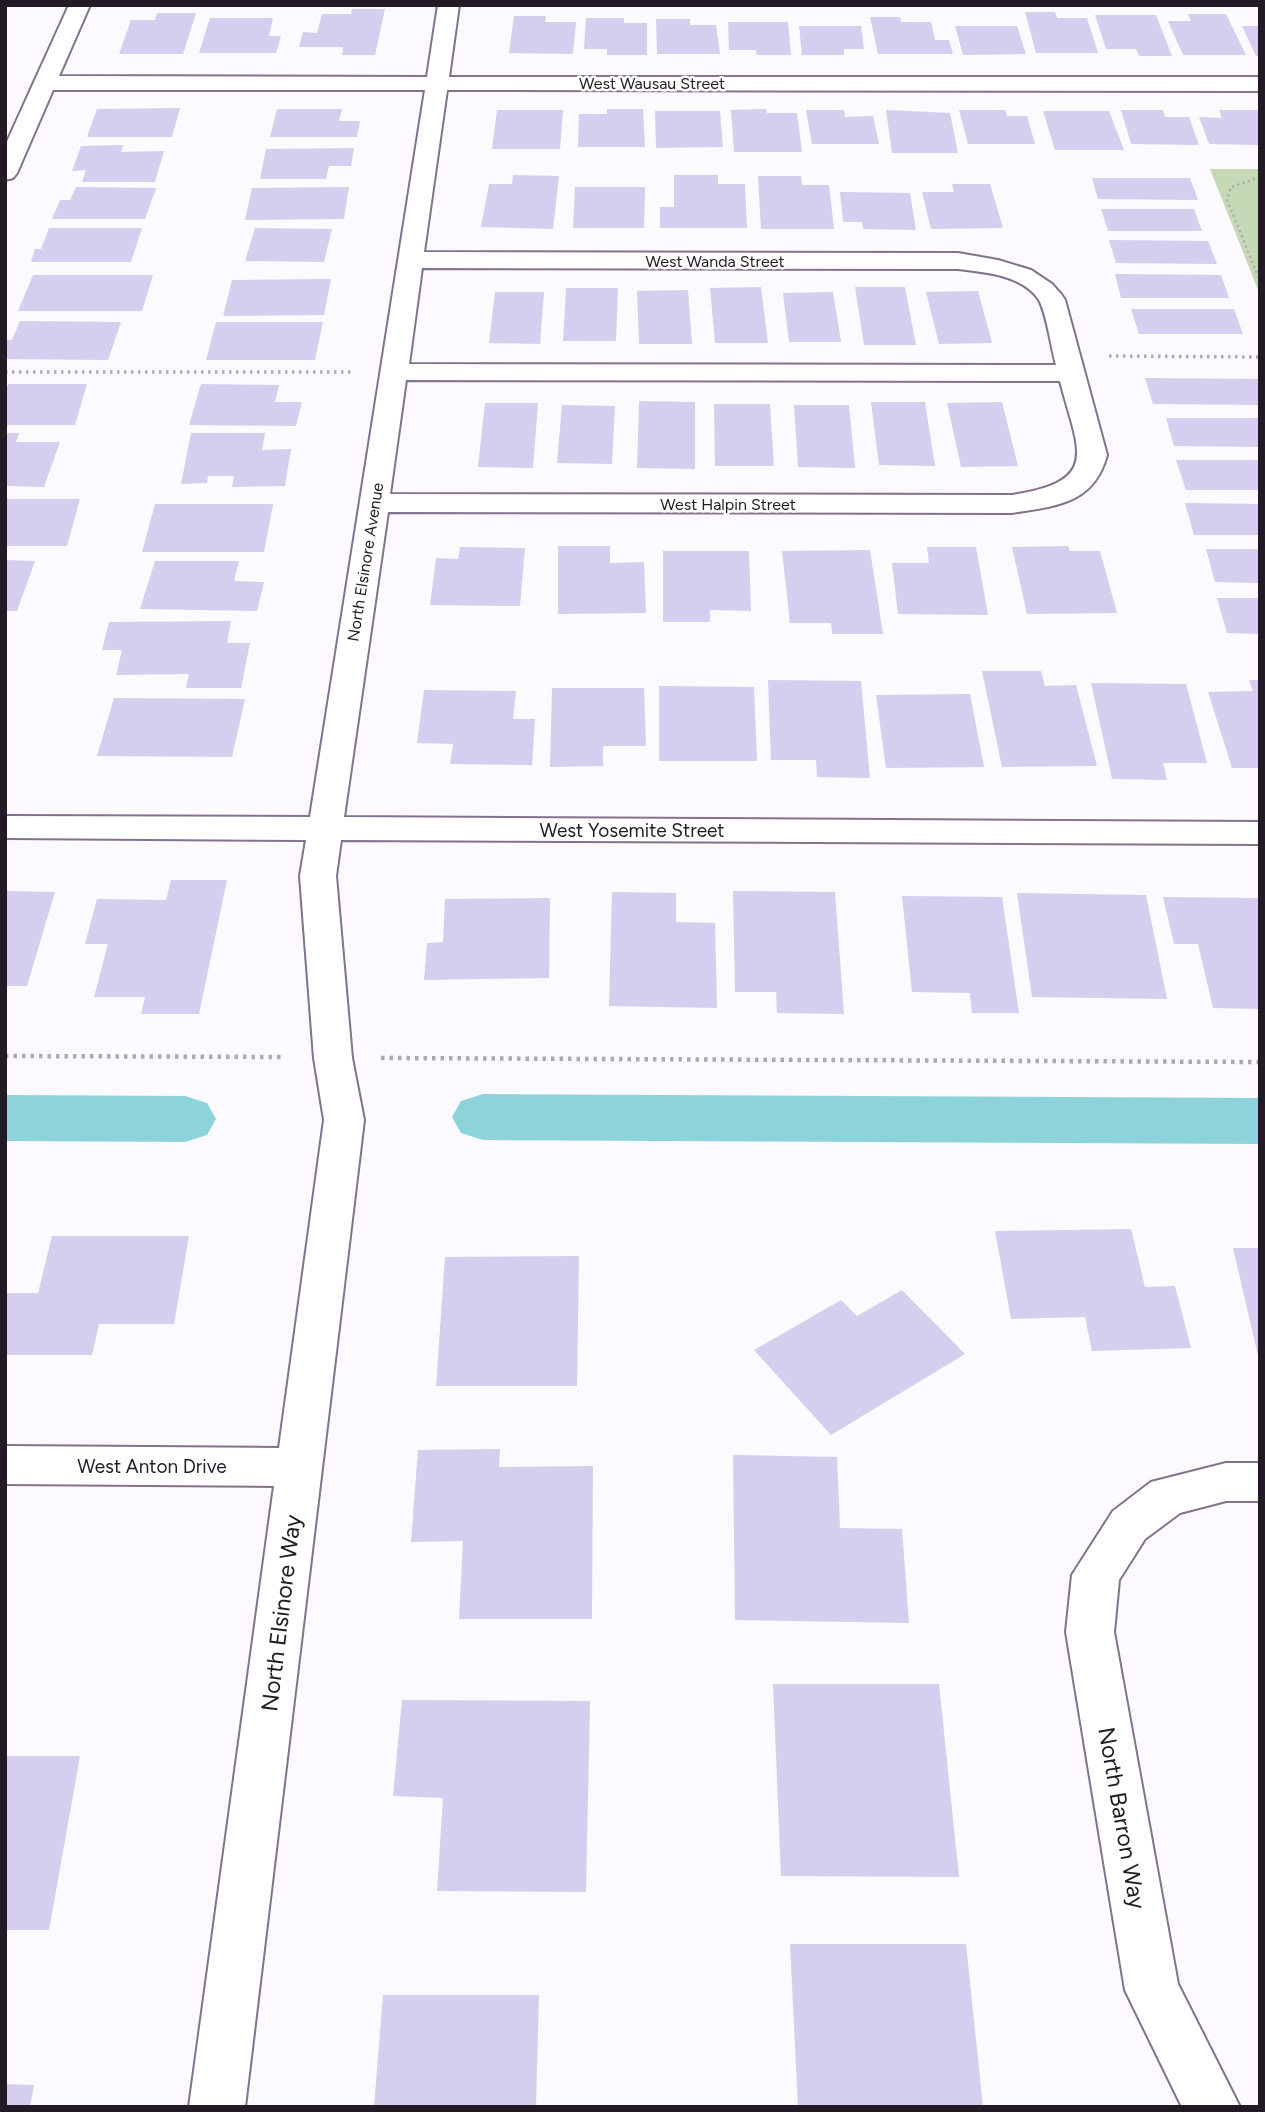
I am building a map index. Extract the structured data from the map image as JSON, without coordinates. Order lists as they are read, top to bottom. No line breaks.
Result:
{"streets":{"street":["West Wausau Street","West Wanda Street","West Halpin Street","North Elsinore Avenue","West Yosemite Street","West Anton Drive","North Elsinore Way","North Barron Way"]},"crossings":[["West Wausau Street","North Elsinore Avenue"],["West Wanda Street","West Halpin Street"],["West Wanda Street","North Elsinore Avenue"],["West Halpin Street","North Elsinore Avenue"],["North Elsinore Avenue","West Yosemite Street"],["North Elsinore Avenue","North Elsinore Way"],["West Anton Drive","North Elsinore Way"]]}
